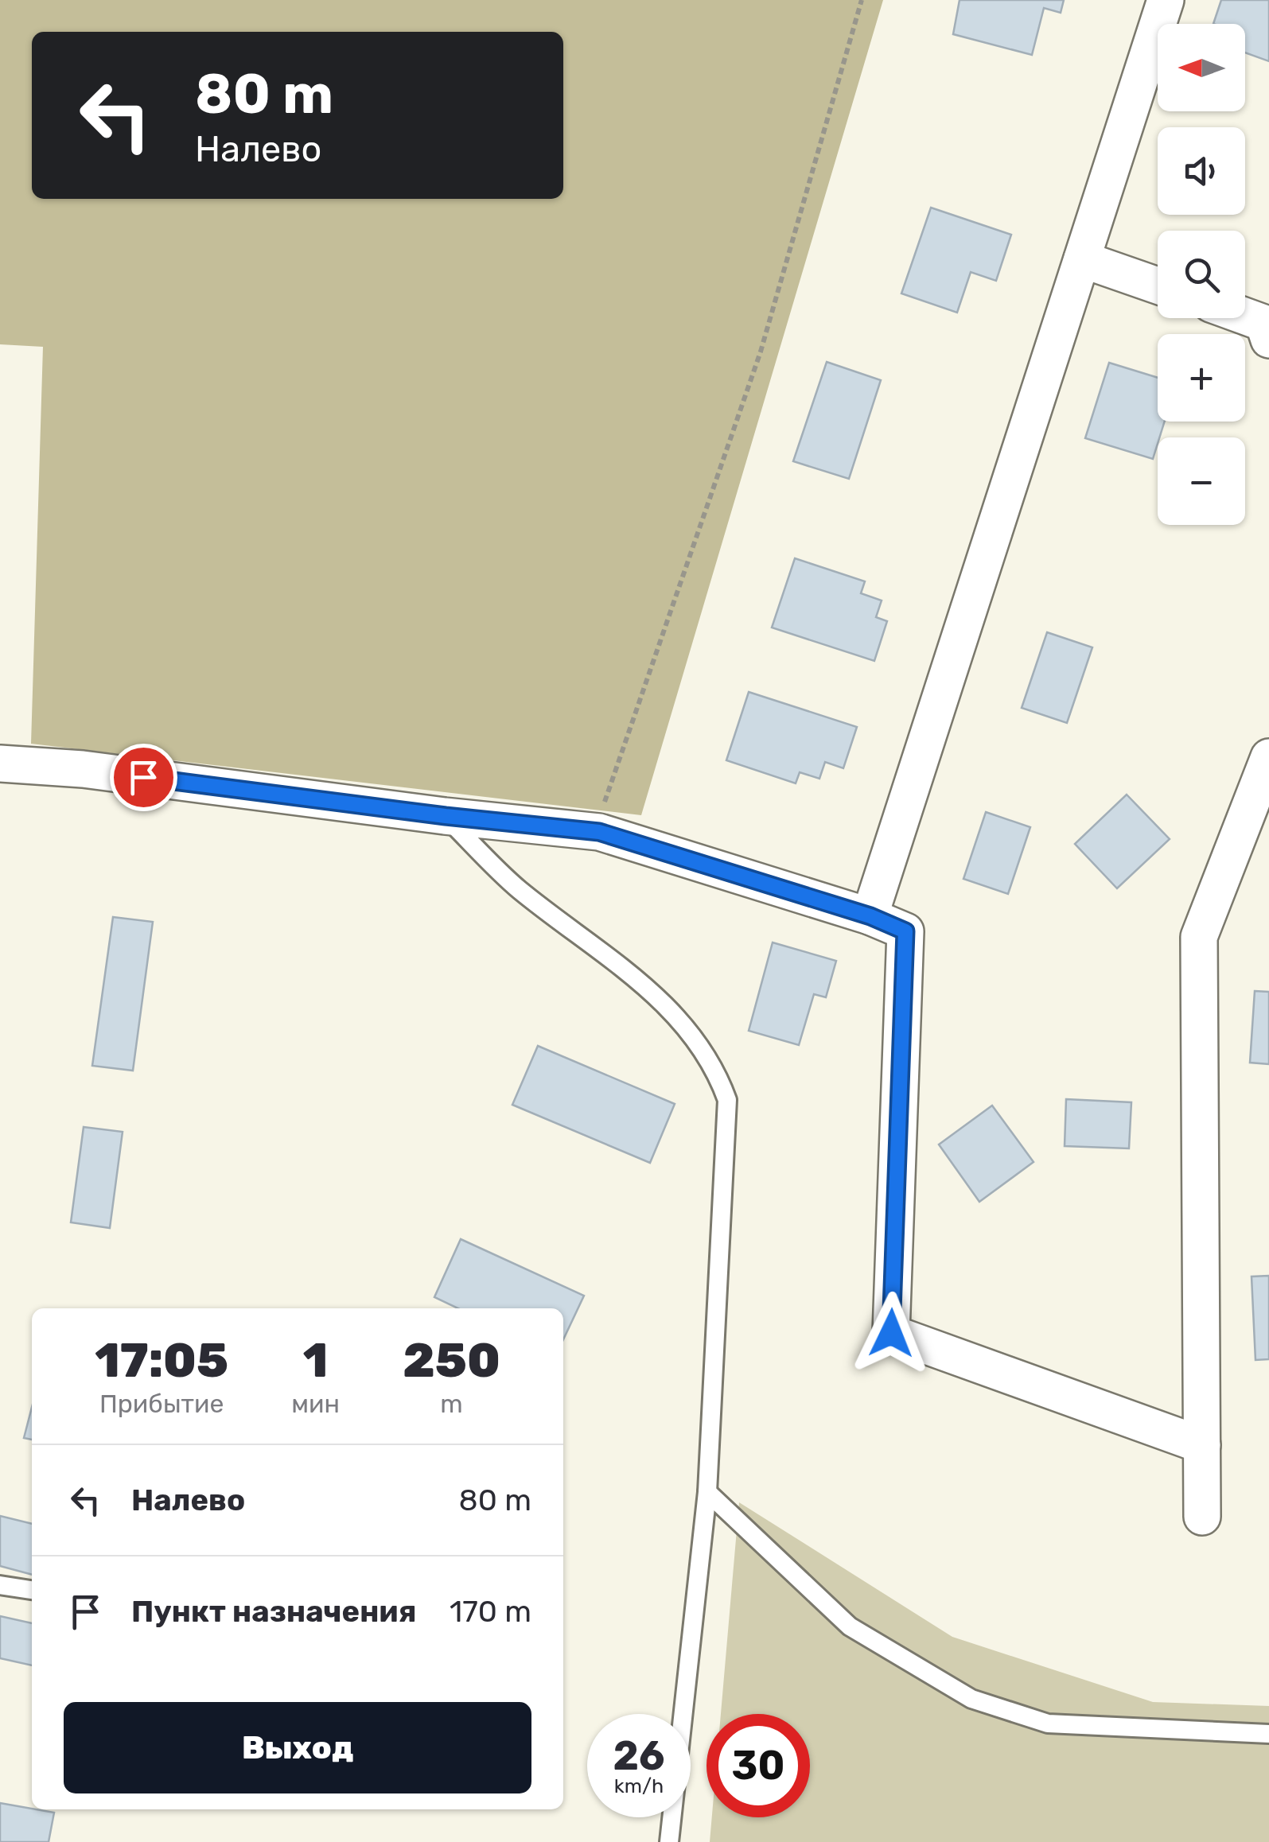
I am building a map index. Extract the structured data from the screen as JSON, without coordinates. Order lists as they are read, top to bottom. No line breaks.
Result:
{"north":"left","page":{"map_buttons":["+","−"],"turn":["80 m","Налево"],"eta":["17:05","Прибытие","1","мин","250","m"],"list":[{"name":"Налево","value":"80 m"},{"name":"Пункт назначения","value":"170 m"}],"buttons":"Выход","speed":"26 km/h","limit":"30"}}
